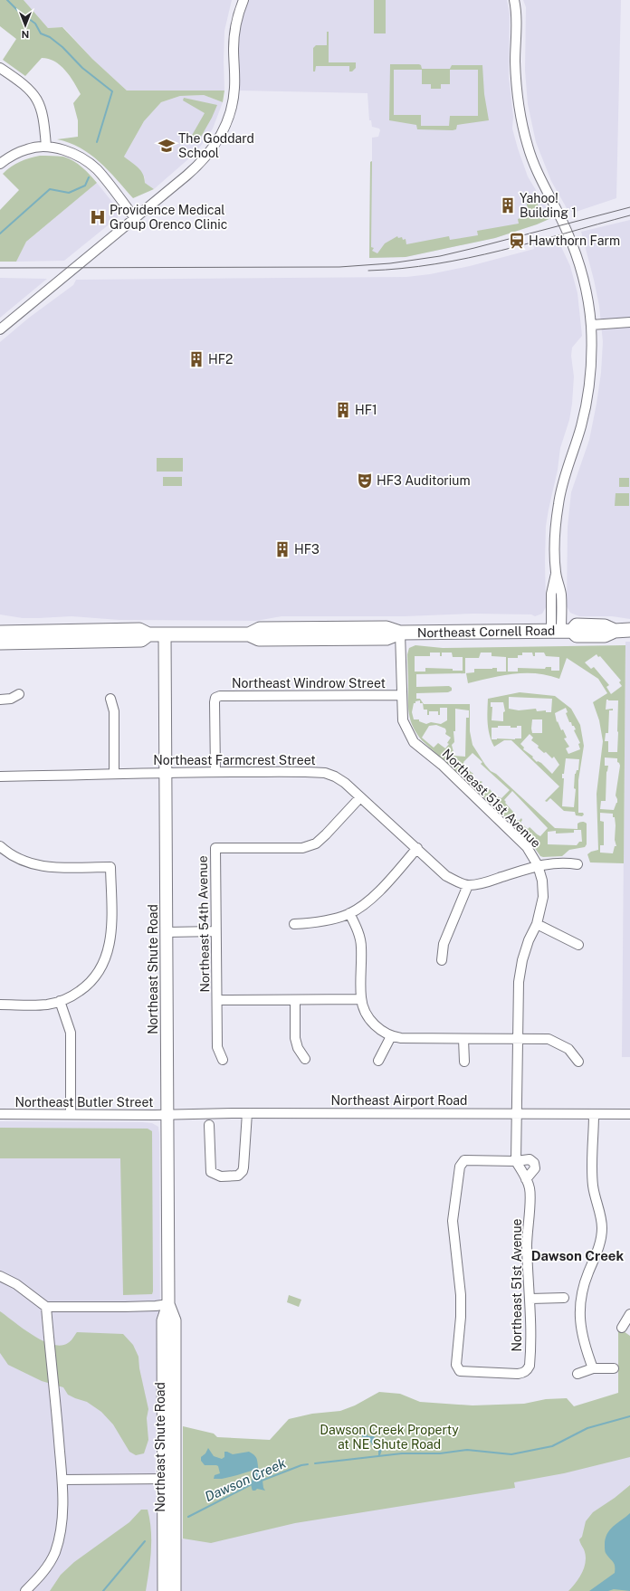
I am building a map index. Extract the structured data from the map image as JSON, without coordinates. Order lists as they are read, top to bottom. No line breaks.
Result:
{"streets":{"highway":["Northeast Cornell Road"],"main road":["Northeast Shute Road"],"street":["Northeast Windrow Street","Northeast Farmcrest Street","Northeast 51st Avenue","Northeast 54th Avenue","Northeast Airport Road","Northeast Butler Street"]},"crossings":[["Northeast Cornell Road","Northeast 51st Avenue"],["Northeast Cornell Road","Northeast Shute Road"],["Northeast Windrow Street","Northeast Farmcrest Street"],["Northeast Windrow Street","Northeast 51st Avenue"],["Northeast Farmcrest Street","Northeast 54th Avenue"],["Northeast Farmcrest Street","Northeast Shute Road"],["Northeast 51st Avenue","Northeast Airport Road"],["Northeast Shute Road","Northeast Airport Road"],["Northeast Shute Road","Northeast Butler Street"],["Northeast Airport Road","Northeast Butler Street"]],"districts":["Dawson Creek"],"water":["Dawson Creek"],"parks":["Dawson Creek Property at NE Shute Road"],"places":{"school or university":["The Goddard School"],"building":["Yahoo! Building 1","HF2","HF1","HF3"],"hospital":["Providence Medical Group Orenco Clinic"],"station":["Hawthorn Farm"],"theatre":["HF3 Auditorium"]},"north":"bottom"}
